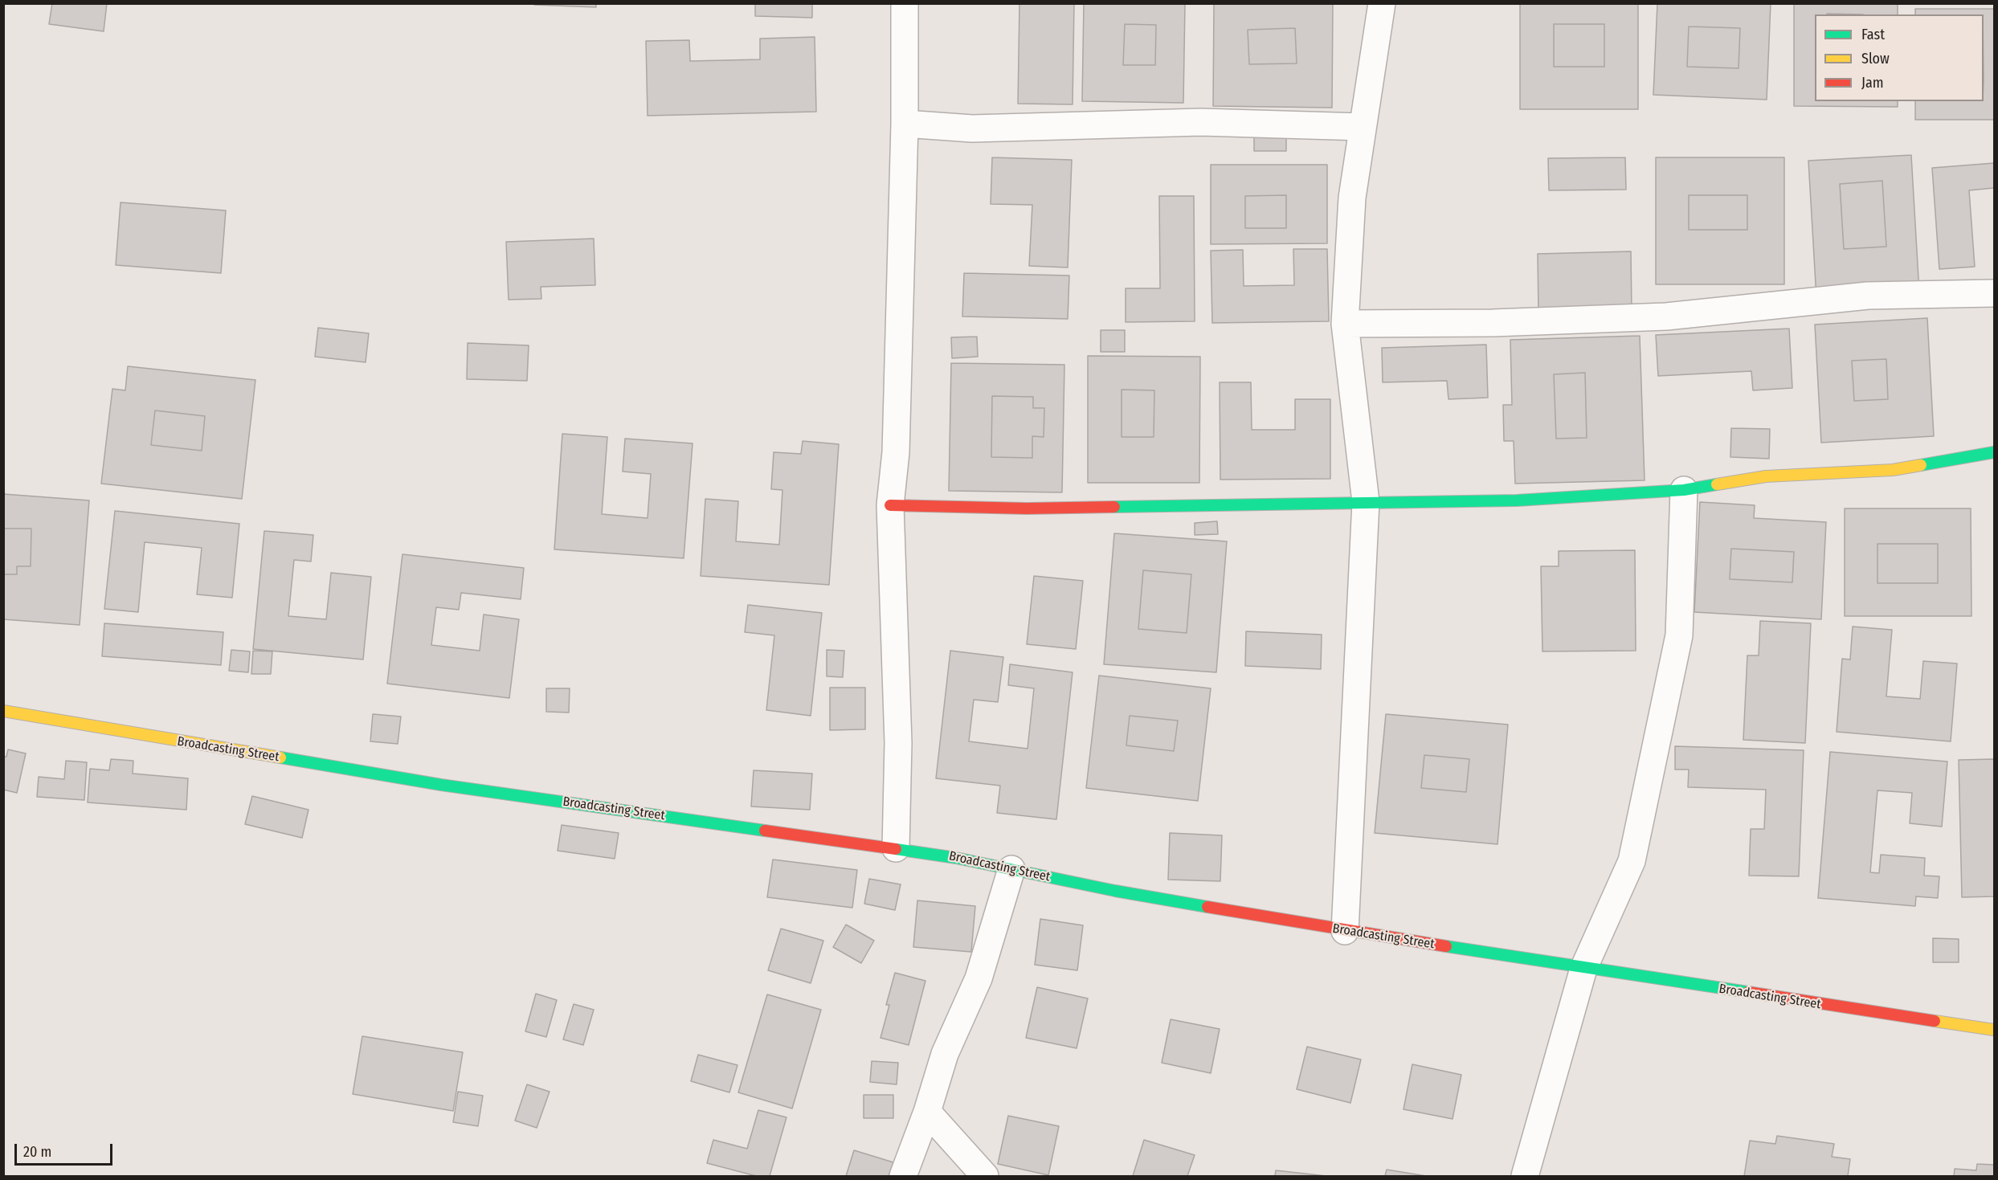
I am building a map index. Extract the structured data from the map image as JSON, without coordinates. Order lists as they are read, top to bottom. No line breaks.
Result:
{"streets":{"street":["Broadcasting Street"]},"legend":["Fast","Slow","Jam"],"scale_bar":"20 m"}
